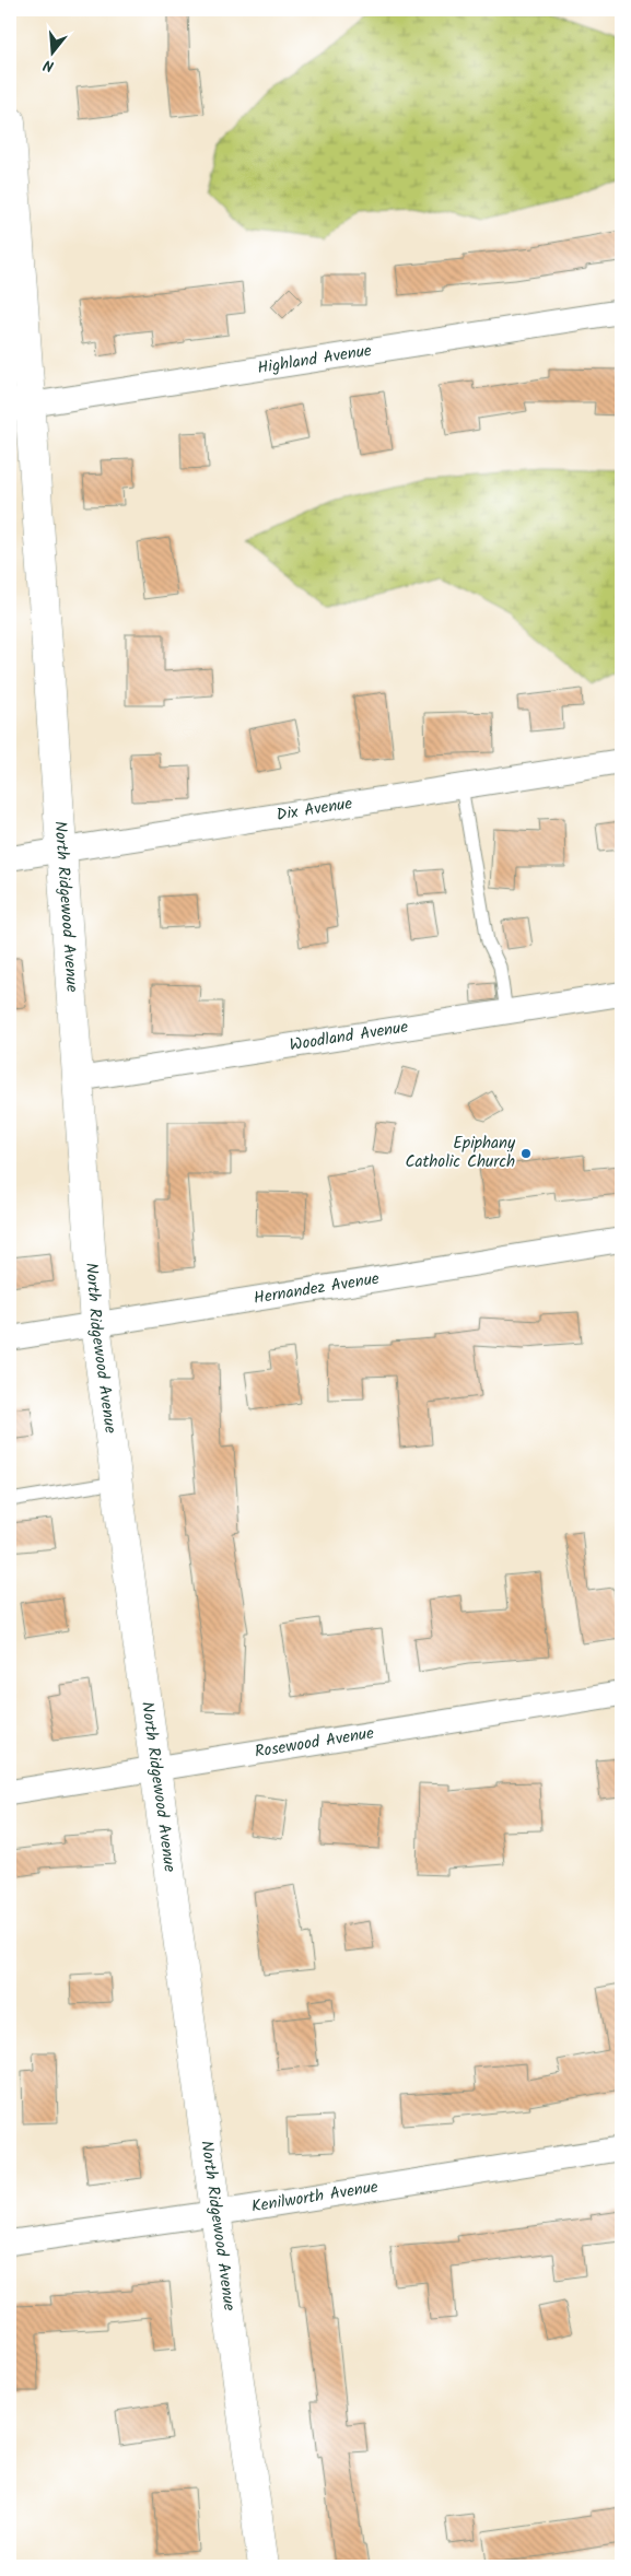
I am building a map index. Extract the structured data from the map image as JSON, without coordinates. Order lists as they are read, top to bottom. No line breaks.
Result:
{"streets":{"street":["Highland Avenue","Dix Avenue","North Ridgewood Avenue","Woodland Avenue","Hernandez Avenue","Rosewood Avenue","Kenilworth Avenue"]},"crossings":[["Highland Avenue","North Ridgewood Avenue"],["Dix Avenue","North Ridgewood Avenue"],["North Ridgewood Avenue","Woodland Avenue"],["North Ridgewood Avenue","Hernandez Avenue"],["North Ridgewood Avenue","Rosewood Avenue"],["North Ridgewood Avenue","Kenilworth Avenue"]],"places":["Epiphany Catholic Church"],"north":"bottom"}
